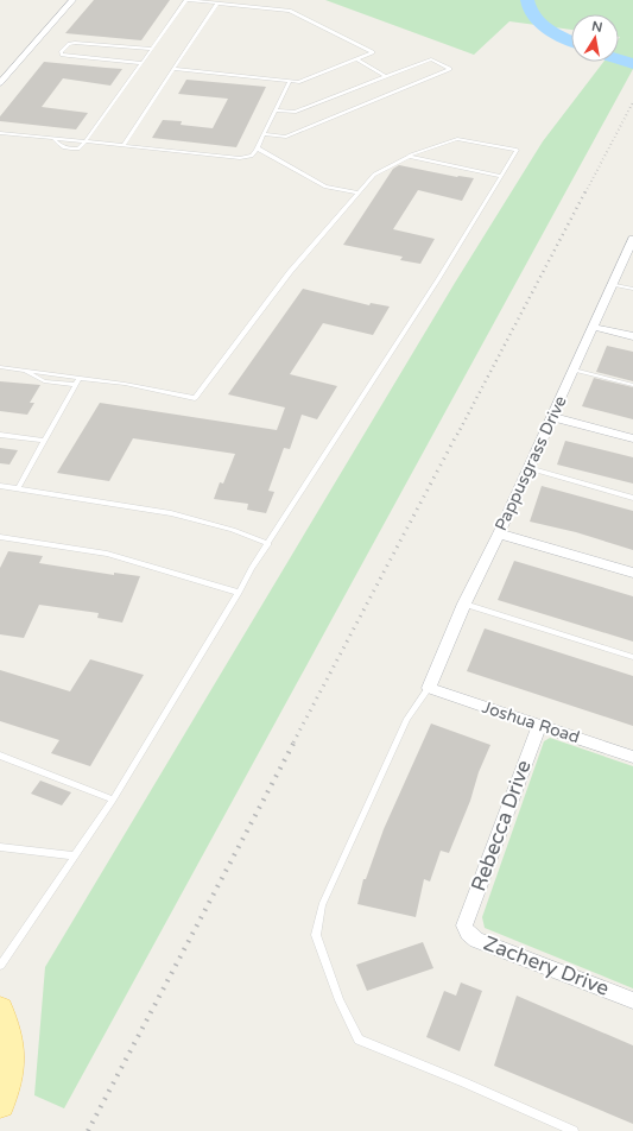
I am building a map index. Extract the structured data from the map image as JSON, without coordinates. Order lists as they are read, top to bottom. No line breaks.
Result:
{"streets":{"street":["Pappusgrass Drive","Joshua Road","Rebecca Drive","Zachery Drive"]},"crossings":[["Pappusgrass Drive","Joshua Road"],["Joshua Road","Rebecca Drive"],["Rebecca Drive","Zachery Drive"]],"north":"top"}
